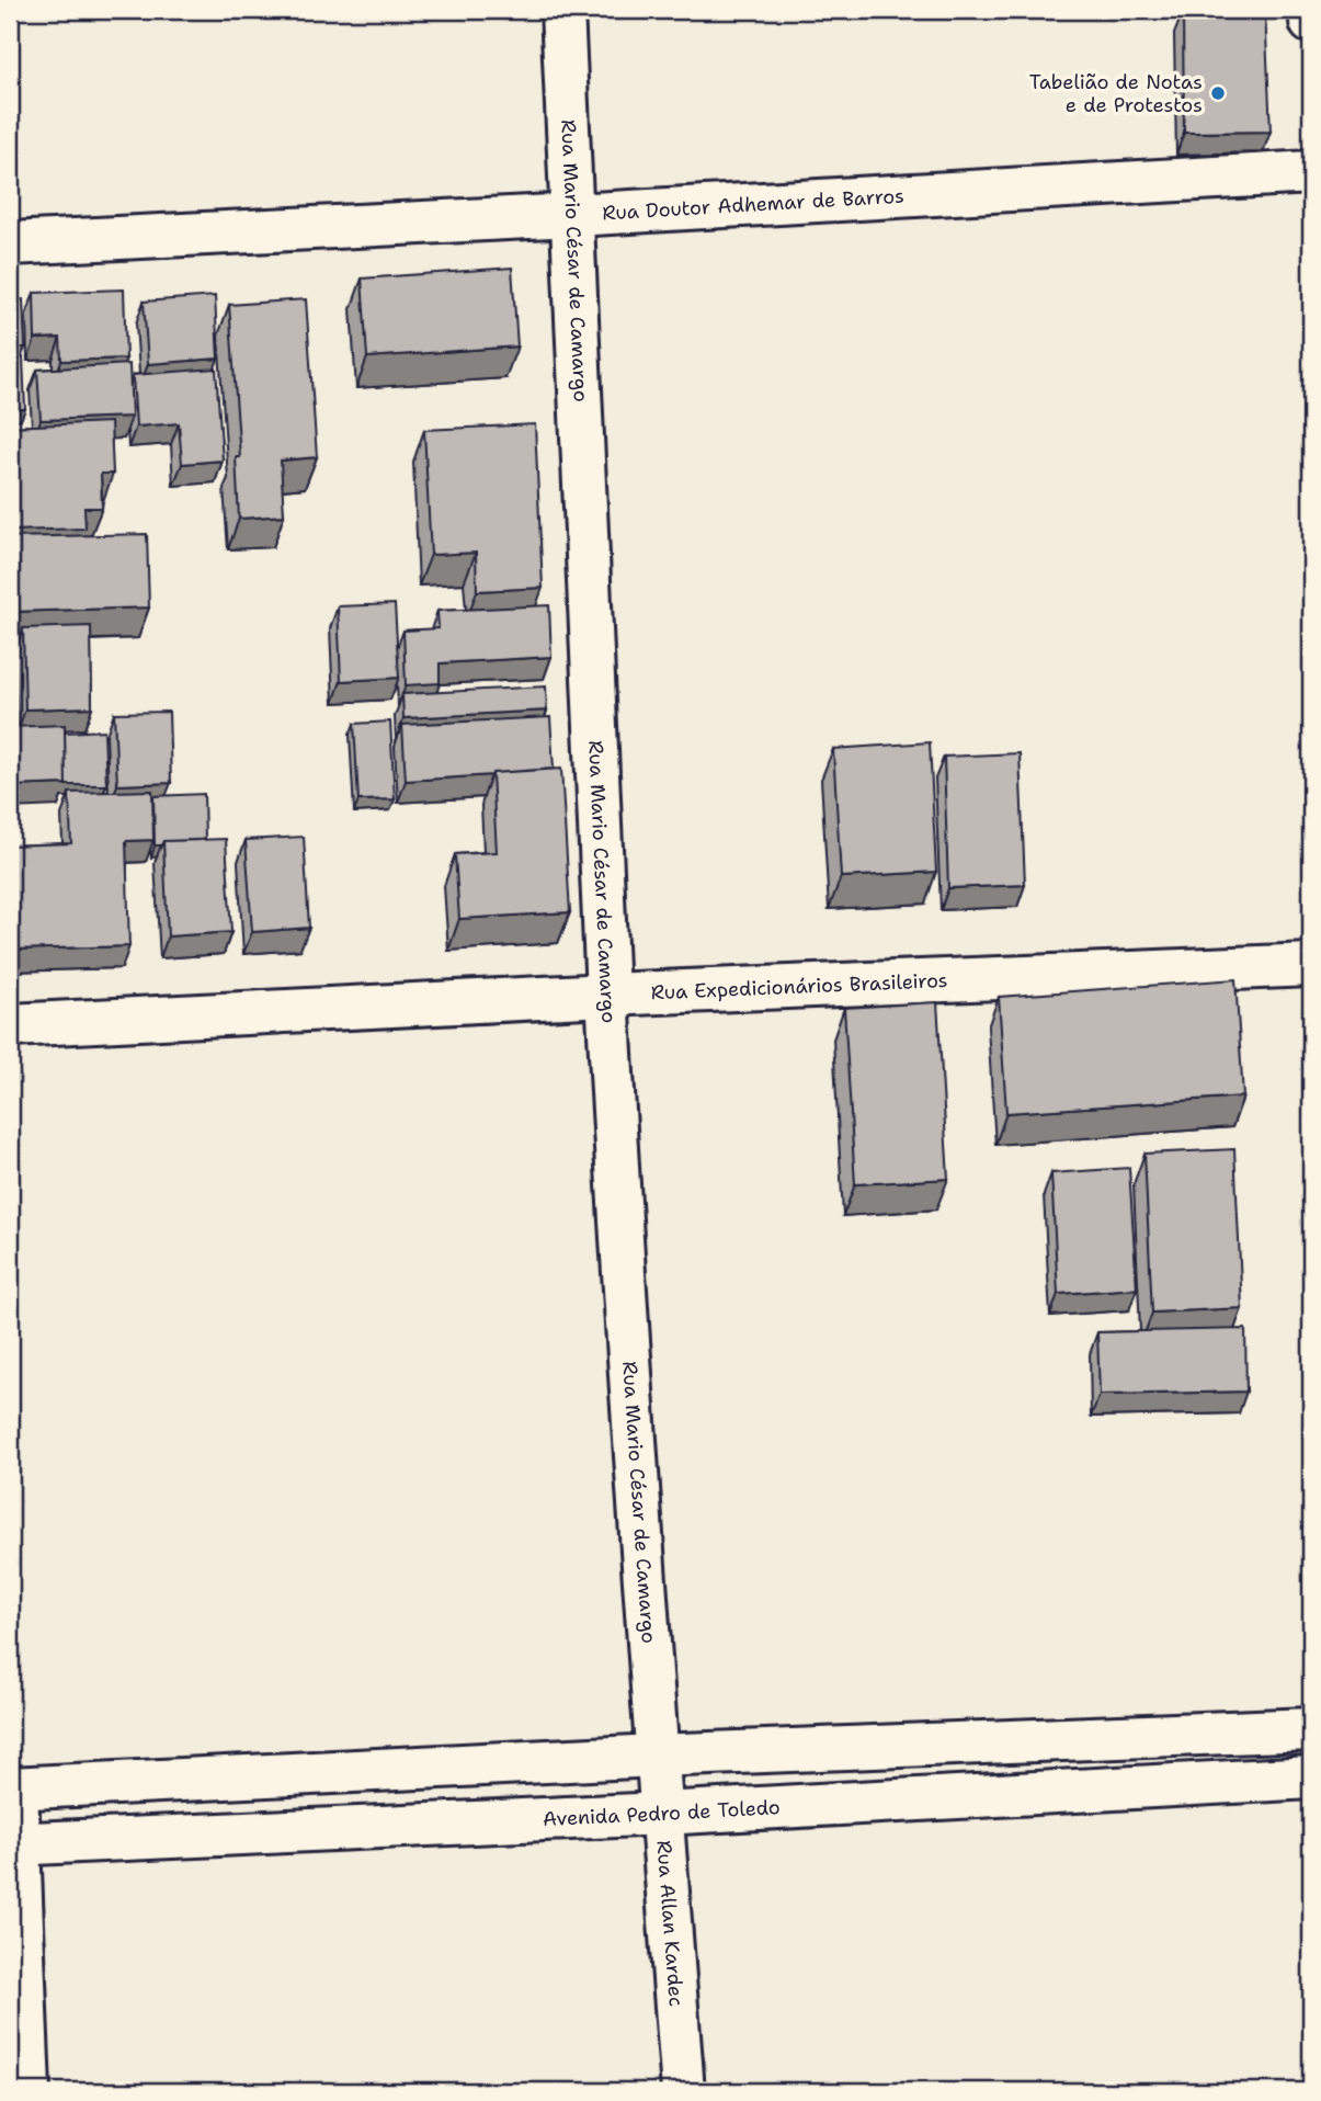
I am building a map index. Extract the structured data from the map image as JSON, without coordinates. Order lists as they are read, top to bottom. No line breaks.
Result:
{"streets":{"street":["Rua Doutor Adhemar de Barros","Rua Mario César de Camargo","Rua Expedicionários Brasileiros","Avenida Pedro de Toledo","Rua Allan Kardec"]},"crossings":[["Rua Doutor Adhemar de Barros","Rua Mario César de Camargo"],["Rua Mario César de Camargo","Rua Expedicionários Brasileiros"],["Rua Mario César de Camargo","Rua Allan Kardec"],["Avenida Pedro de Toledo","Rua Allan Kardec"]],"places":["Tabelião de Notas e de Protestos"]}
